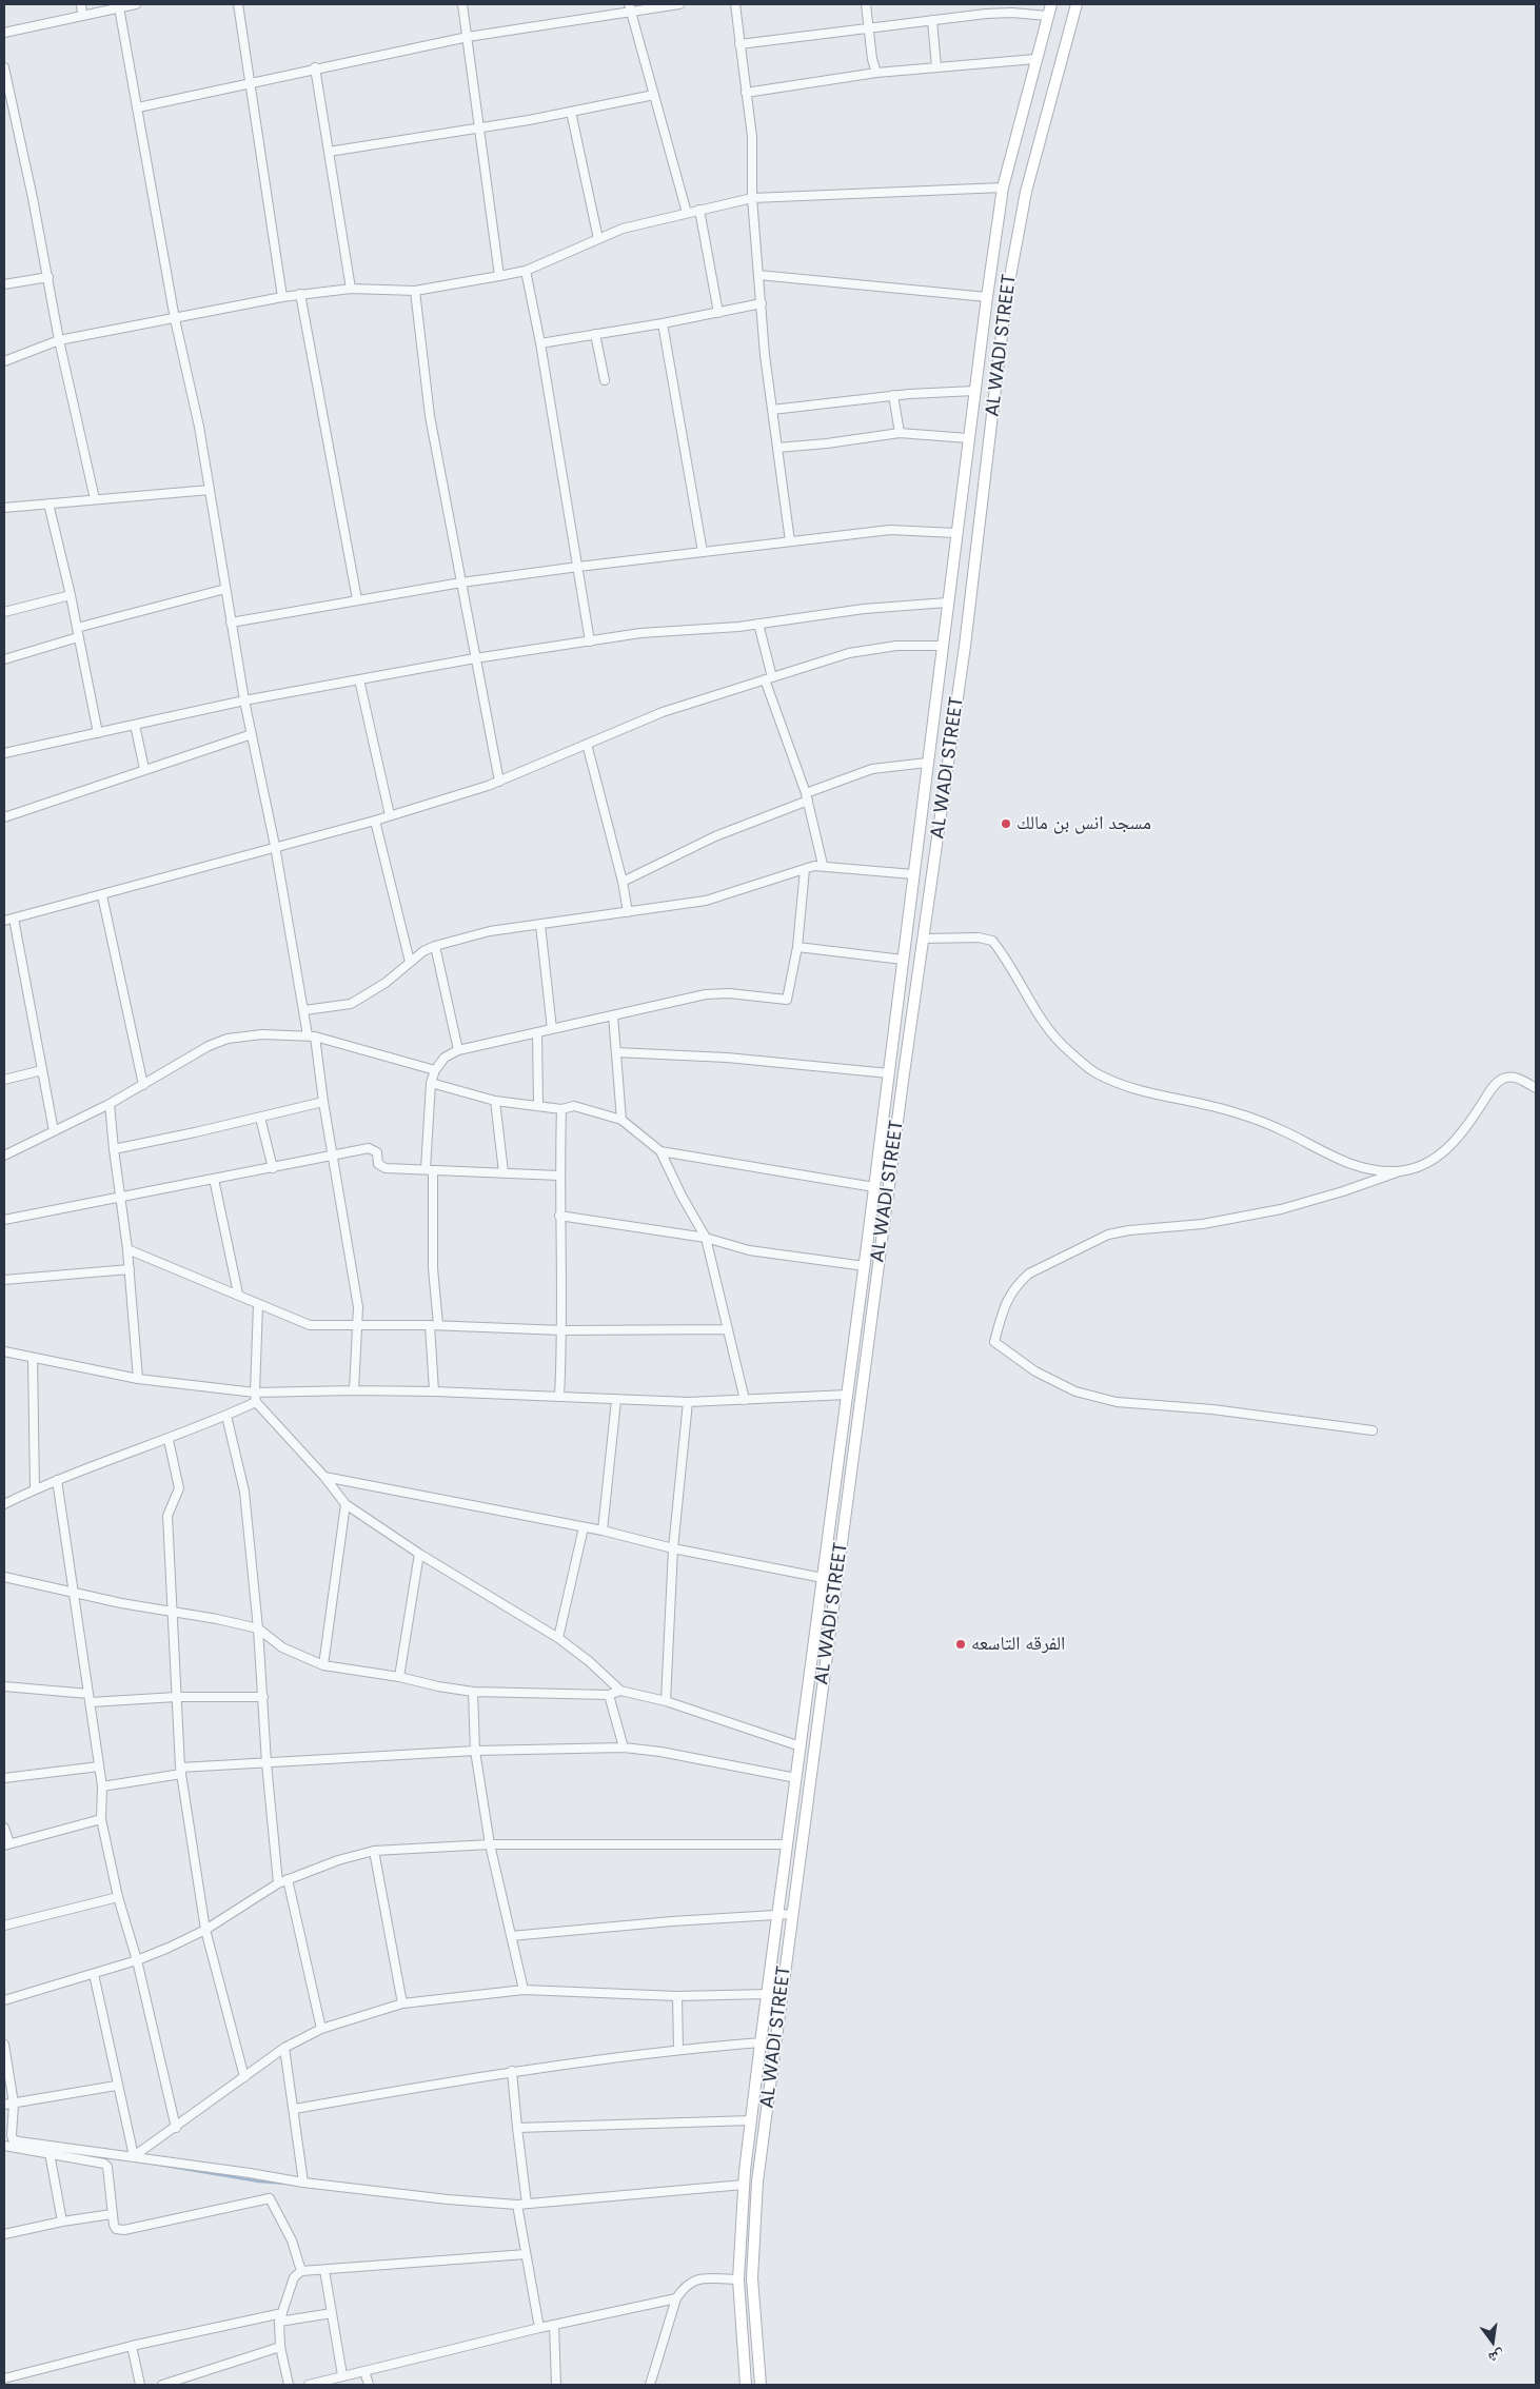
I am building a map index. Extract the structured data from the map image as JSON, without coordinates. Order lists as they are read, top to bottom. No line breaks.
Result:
{"streets":{"main road":["AL WADI STREET"]},"places":["مسجد انس بن مالك","الفرقه التاسعه"],"north":"bottom"}
